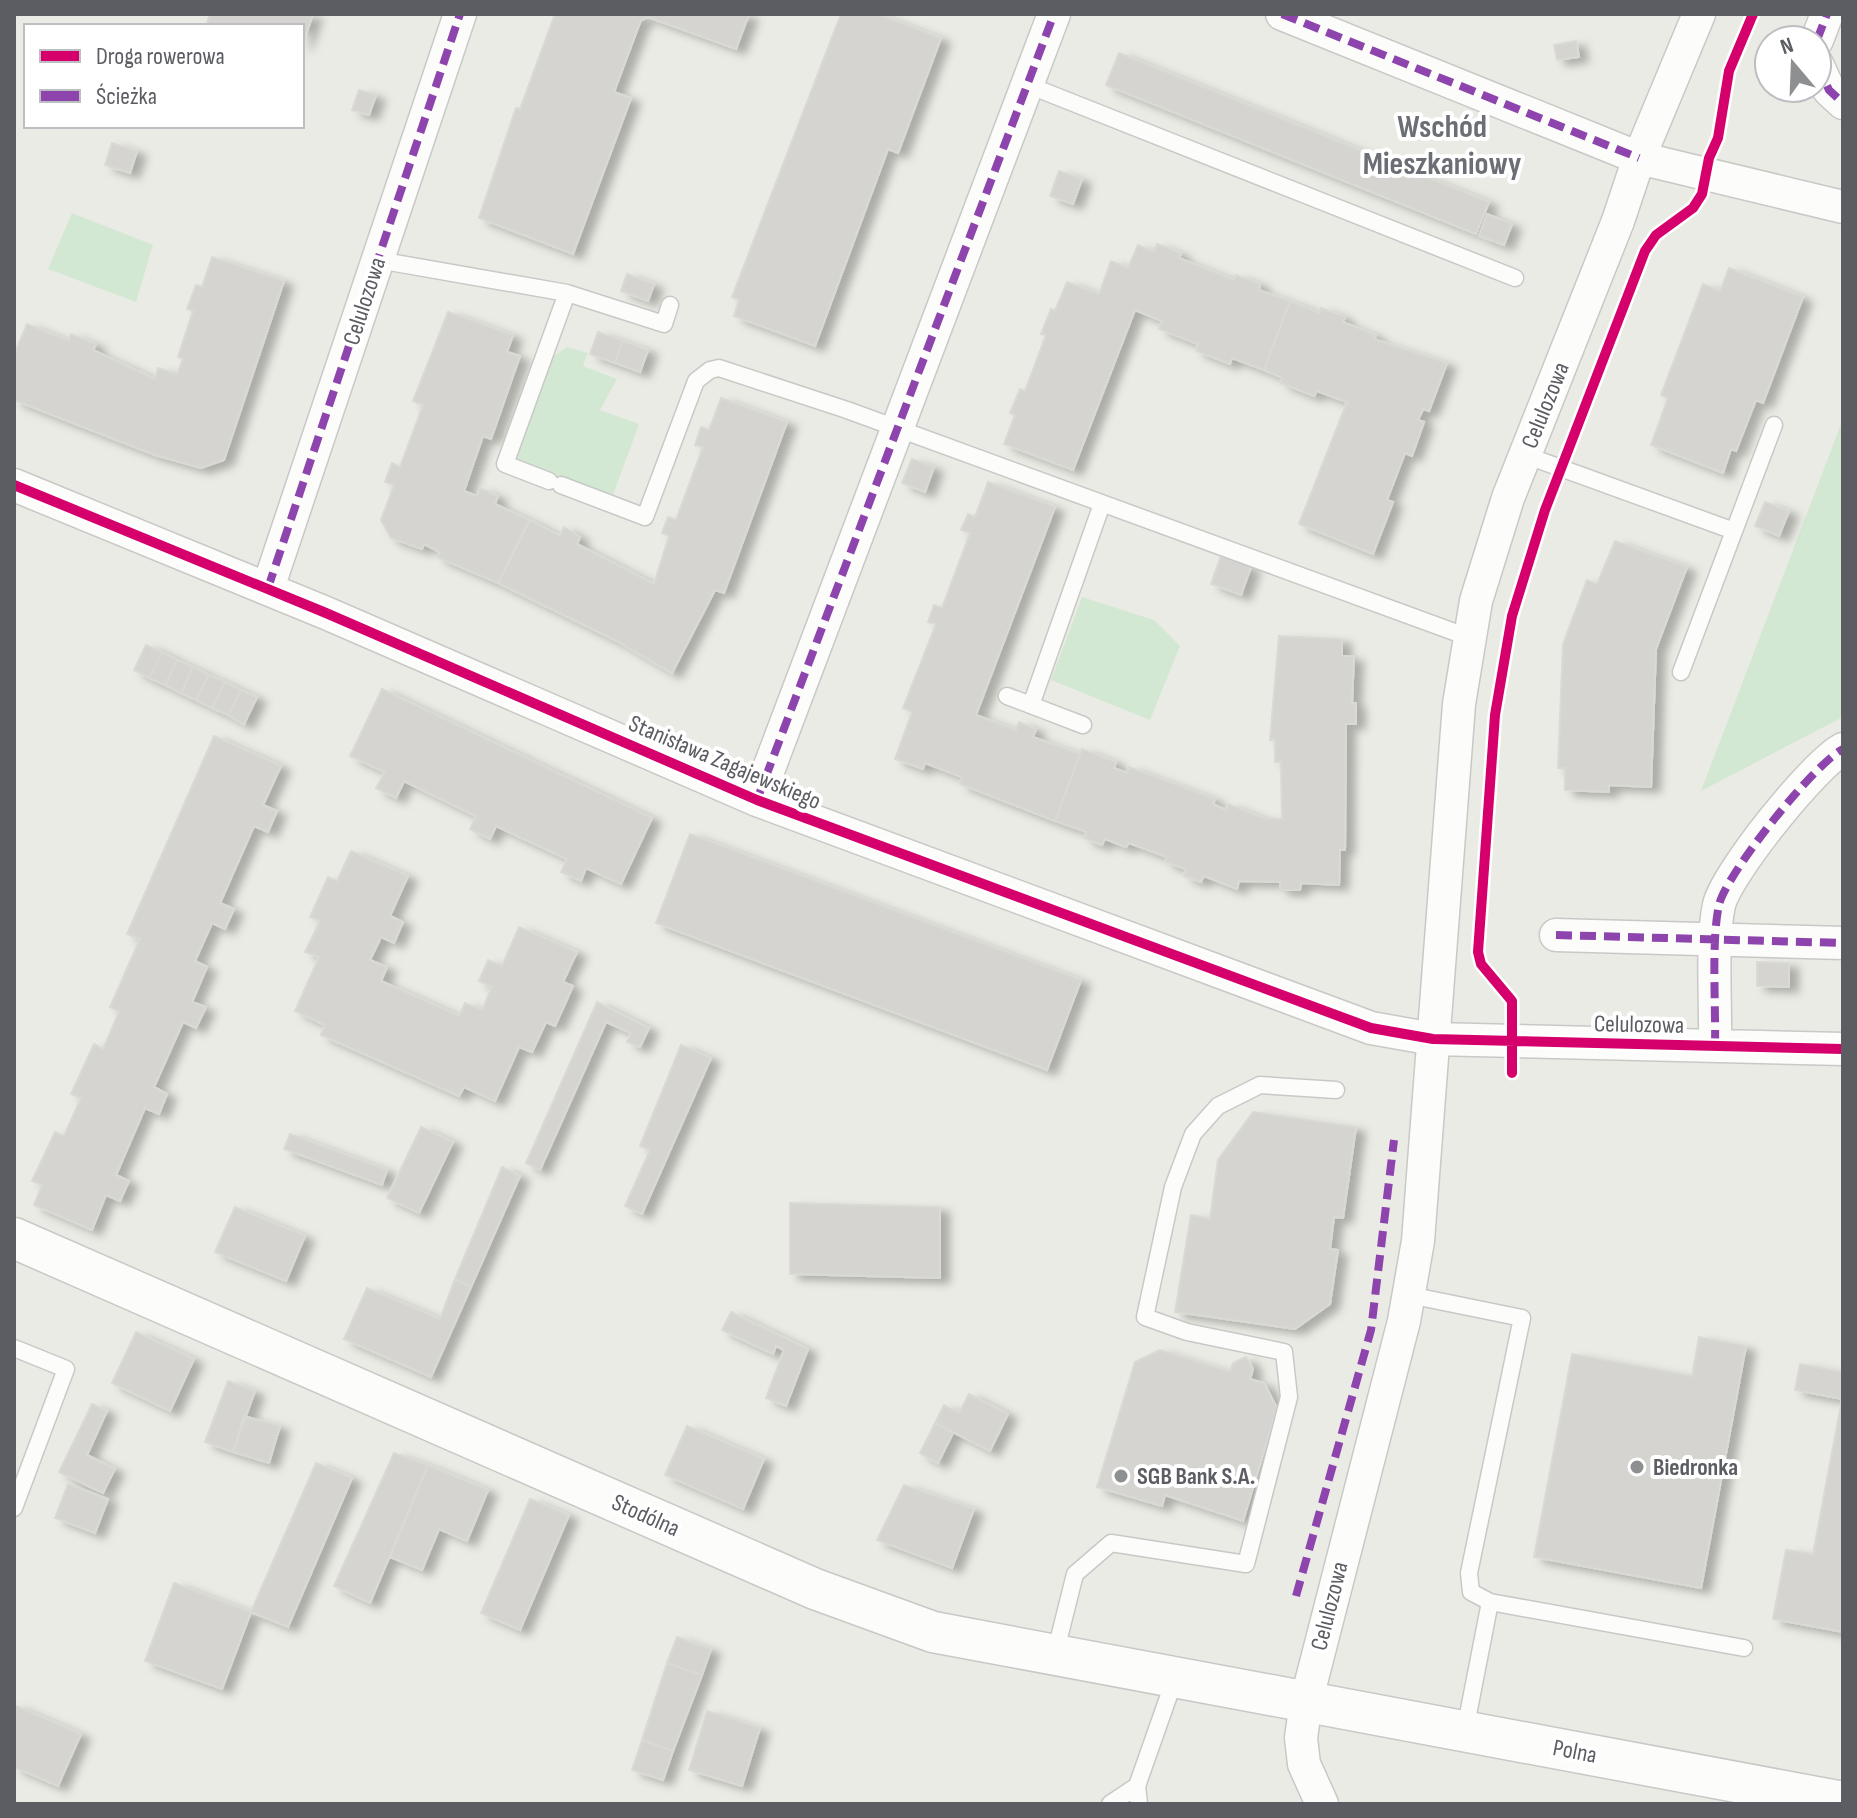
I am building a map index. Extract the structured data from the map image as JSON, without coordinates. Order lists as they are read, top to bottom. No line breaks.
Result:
{"streets":{"street":["Celulozowa","Stanisława Zagajewskiego","Stodólna","Polna"]},"crossings":[["Celulozowa","Stanisława Zagajewskiego"],["Celulozowa","Stodólna"],["Celulozowa","Polna"],["Stodólna","Polna"]],"districts":["Wschód Mieszkaniowy"],"places":["Biedronka","SGB Bank S.A."],"legend":["Droga rowerowa","Ścieżka"],"north":"top"}
